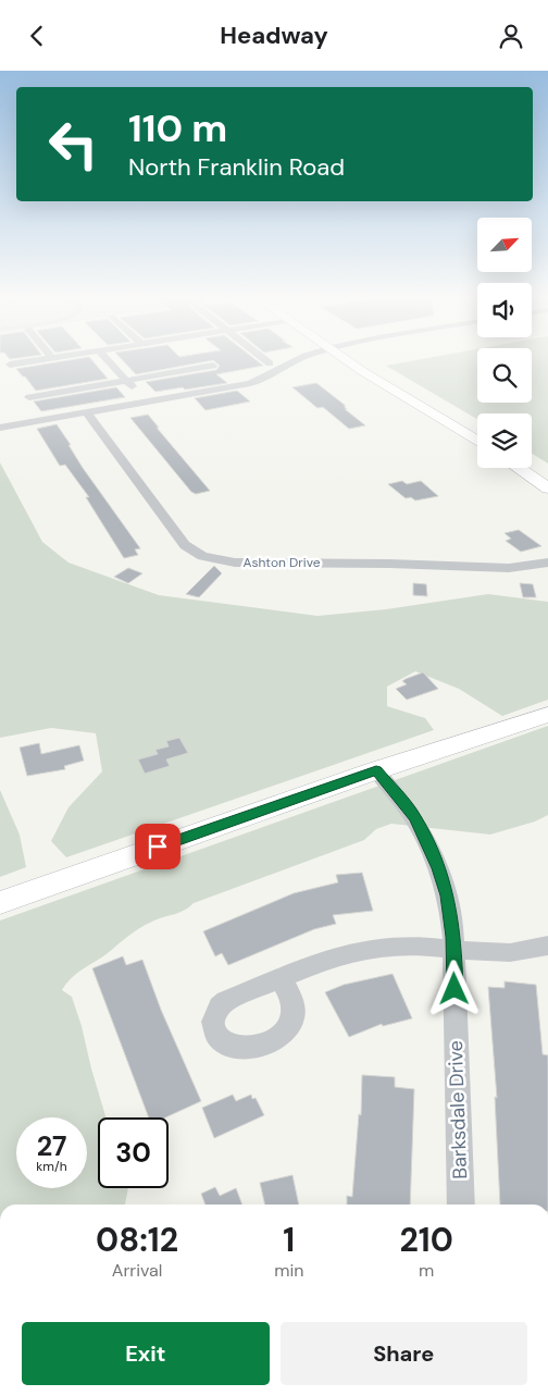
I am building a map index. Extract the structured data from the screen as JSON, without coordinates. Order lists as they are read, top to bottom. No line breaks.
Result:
{"streets":{"street":["Ashton Drive","Barksdale Drive"]},"north":"top right","page":{"header":"Headway","turn":["110 m","North Franklin Road"],"speed":"27 km/h","limit":"30","eta":["08:12","Arrival","1","min","210","m"],"buttons":["Exit","Share"]}}
